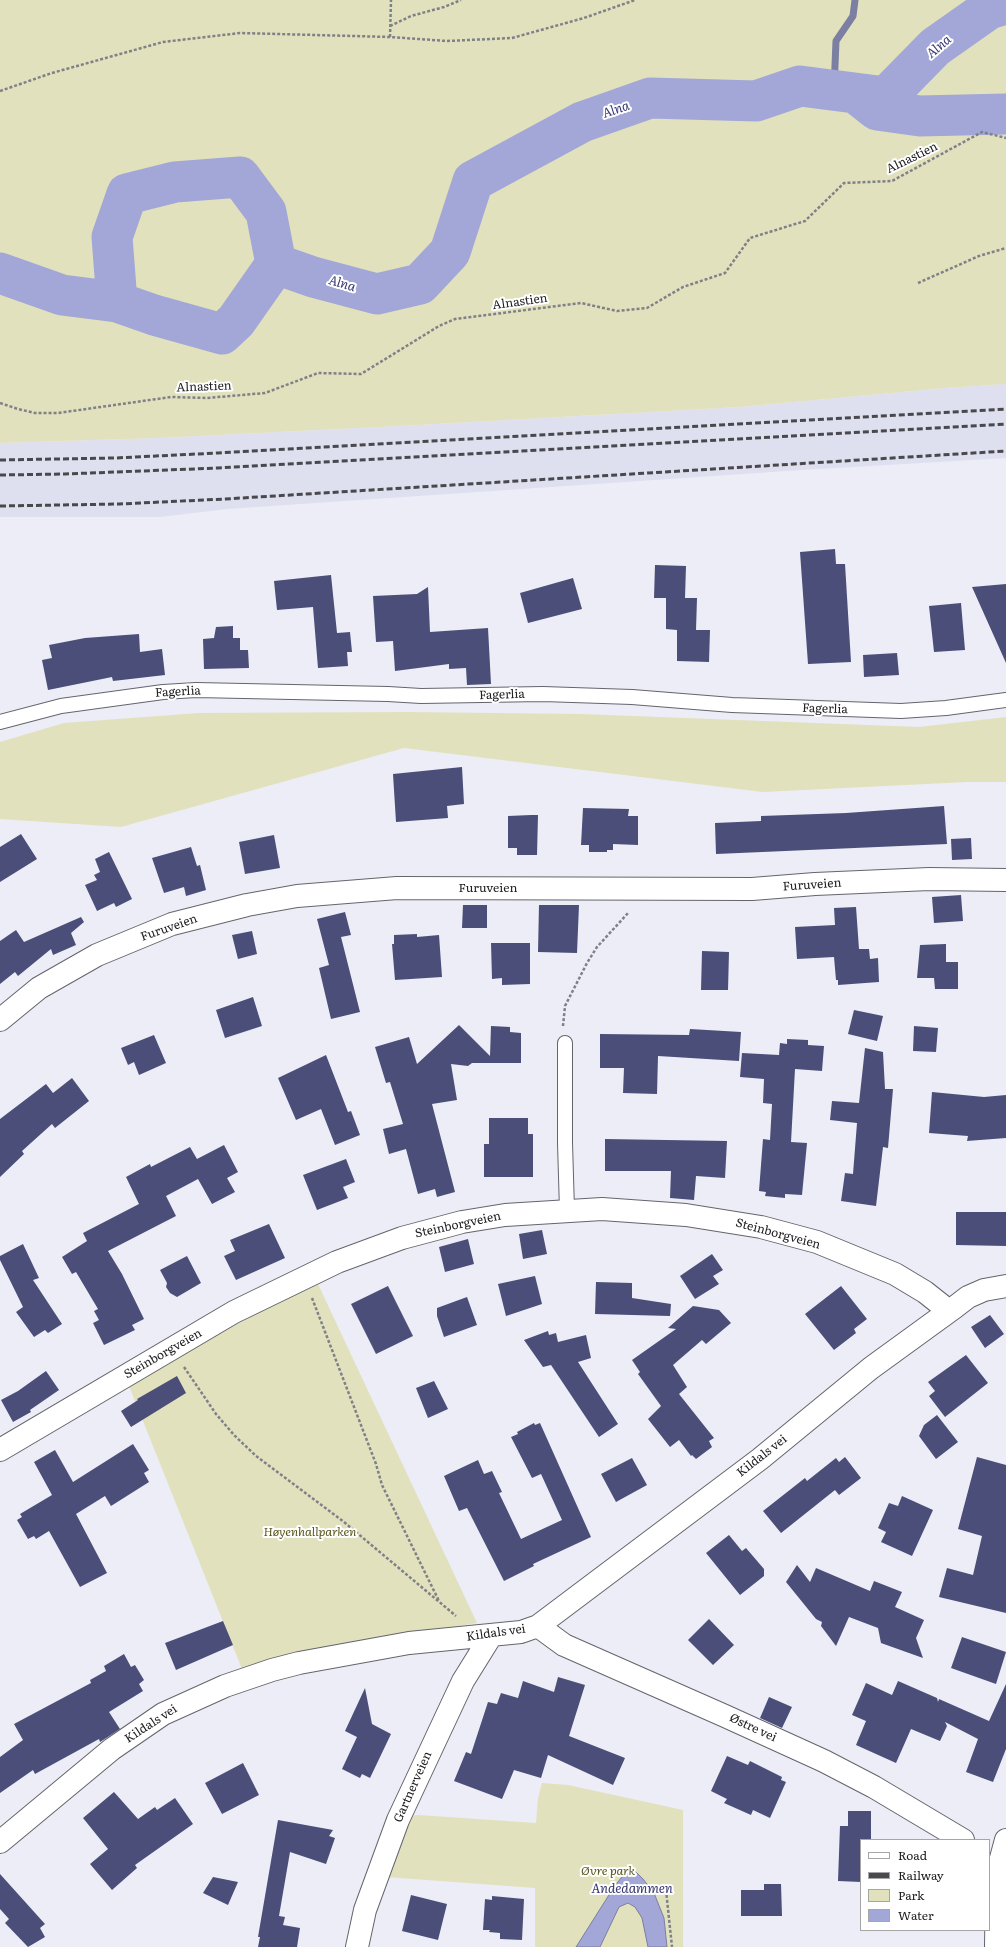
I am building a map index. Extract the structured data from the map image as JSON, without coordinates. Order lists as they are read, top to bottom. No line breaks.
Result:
{"streets":{"street":["Furuveien","Steinborgveien","Kildals vei","Østre vei","Gartnerveien"],"lane":["Fagerlia"],"path":["Alnastien"]},"crossings":[["Steinborgveien","Kildals vei"],["Kildals vei","Østre vei"],["Kildals vei","Gartnerveien"]],"water":["Alna","Andedammen"],"parks":["Høyenhallparken","Øvre park"],"legend":["Road","Railway","Park","Water"]}
